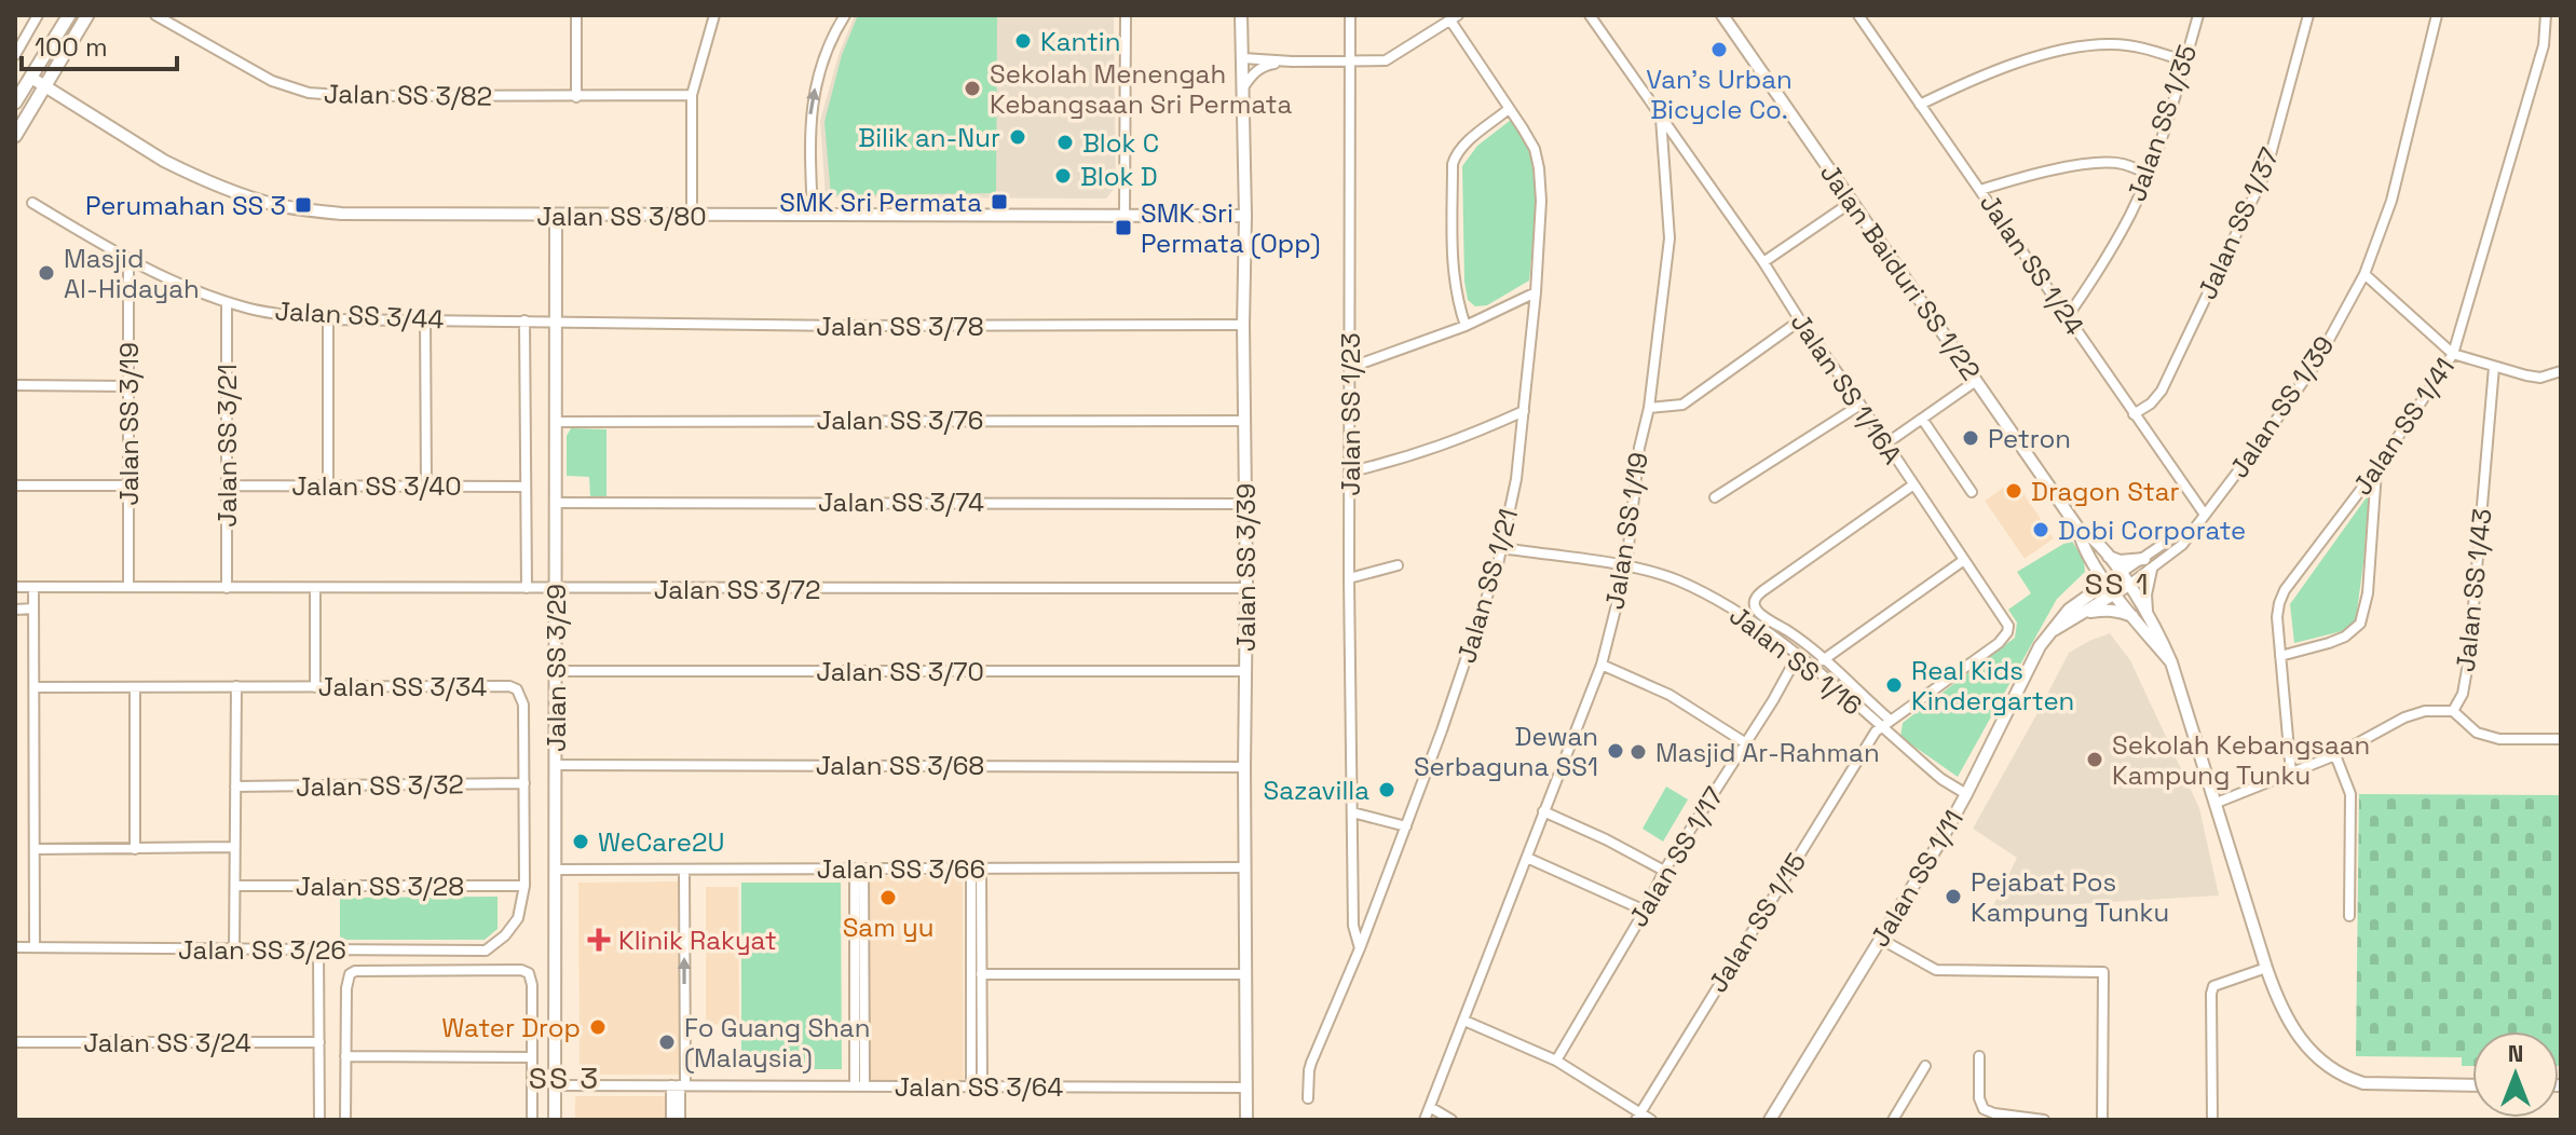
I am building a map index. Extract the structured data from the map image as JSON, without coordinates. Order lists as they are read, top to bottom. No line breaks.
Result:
{"streets":{"street":["Jalan SS 3/82","Jalan SS 1/35","Jalan SS 3/80","Jalan SS 1/37","Jalan SS 1/24","Jalan Baiduri SS 1/22","Jalan SS 3/44","Jalan SS 3/78","Jalan SS 1/16A","Jalan SS 1/39","Jalan SS 1/23","Jalan SS 3/76","Jalan SS 3/19","Jalan SS 1/41","Jalan SS 3/21","Jalan SS 3/40","Jalan SS 3/74","Jalan SS 1/19","Jalan SS 3/39","Jalan SS 1/21","Jalan SS 3/72","Jalan SS 1/43","Jalan SS 1/16","Jalan SS 3/29","Jalan SS 3/70","Jalan SS 3/34","Jalan SS 3/68","Jalan SS 3/32","Jalan SS 1/17","Jalan SS 3/66","Jalan SS 1/11","Jalan SS 3/28","Jalan SS 1/15","Jalan SS 3/26","Jalan SS 3/24","Jalan SS 3/64"]},"crossings":[["Jalan SS 1/35","Jalan SS 1/24"],["Jalan SS 3/80","Jalan SS 3/39"],["Jalan SS 3/80","Jalan SS 3/29"],["Jalan SS 1/37","Jalan SS 1/24"],["Jalan SS 1/24","Jalan SS 1/39"],["Jalan SS 3/44","Jalan SS 3/78"],["Jalan SS 3/44","Jalan SS 3/19"],["Jalan SS 3/44","Jalan SS 3/21"],["Jalan SS 3/44","Jalan SS 3/29"],["Jalan SS 3/78","Jalan SS 3/39"],["Jalan SS 3/78","Jalan SS 3/29"],["Jalan SS 1/16A","Jalan SS 1/19"],["Jalan SS 1/16A","Jalan SS 1/16"],["Jalan SS 1/16A","Jalan SS 1/15"],["Jalan SS 1/39","Jalan SS 1/11"],["Jalan SS 1/23","Jalan SS 1/21"],["Jalan SS 3/76","Jalan SS 3/39"],["Jalan SS 3/76","Jalan SS 3/29"],["Jalan SS 3/19","Jalan SS 3/72"],["Jalan SS 3/21","Jalan SS 3/40"],["Jalan SS 3/21","Jalan SS 3/72"],["Jalan SS 3/74","Jalan SS 3/39"],["Jalan SS 3/74","Jalan SS 3/29"],["Jalan SS 1/19","Jalan SS 1/16"],["Jalan SS 3/39","Jalan SS 3/72"],["Jalan SS 3/39","Jalan SS 3/70"],["Jalan SS 3/39","Jalan SS 3/68"],["Jalan SS 3/39","Jalan SS 3/66"],["Jalan SS 3/39","Jalan SS 3/64"],["Jalan SS 1/21","Jalan SS 1/16"],["Jalan SS 3/72","Jalan SS 3/29"],["Jalan SS 1/16","Jalan SS 1/17"],["Jalan SS 1/16","Jalan SS 1/11"],["Jalan SS 1/16","Jalan SS 1/15"],["Jalan SS 3/29","Jalan SS 3/70"],["Jalan SS 3/29","Jalan SS 3/68"],["Jalan SS 3/29","Jalan SS 3/66"],["Jalan SS 3/29","Jalan SS 3/64"],["Jalan SS 3/34","Jalan SS 3/32"],["Jalan SS 3/34","Jalan SS 3/28"],["Jalan SS 3/34","Jalan SS 3/26"]],"districts":["SS 1","SS 3"],"places":{"other":["Kantin","Van's Urban Bicycle Co.","Sekolah Menengah Kebangsaan Sri Permata","Bilik an-Nur","Blok C","Blok D","Masjid Al-Hidayah","Petron","Dragon Star","Dobi Corporate","Real Kids Kindergarten","Dewan Serbaguna SS1","Masjid Ar-Rahman","Sekolah Kebangsaan Kampung Tunku","Sazavilla","WeCare2U","Pejabat Pos Kampung Tunku","Sam yu","Water Drop","Fo Guang Shan (Malaysia)"],"transit":["SMK Sri Permata","Perumahan SS 3","SMK Sri Permata (Opp)"],"health":["Klinik Rakyat"]},"scale_bar":"100 m","north":"top"}
